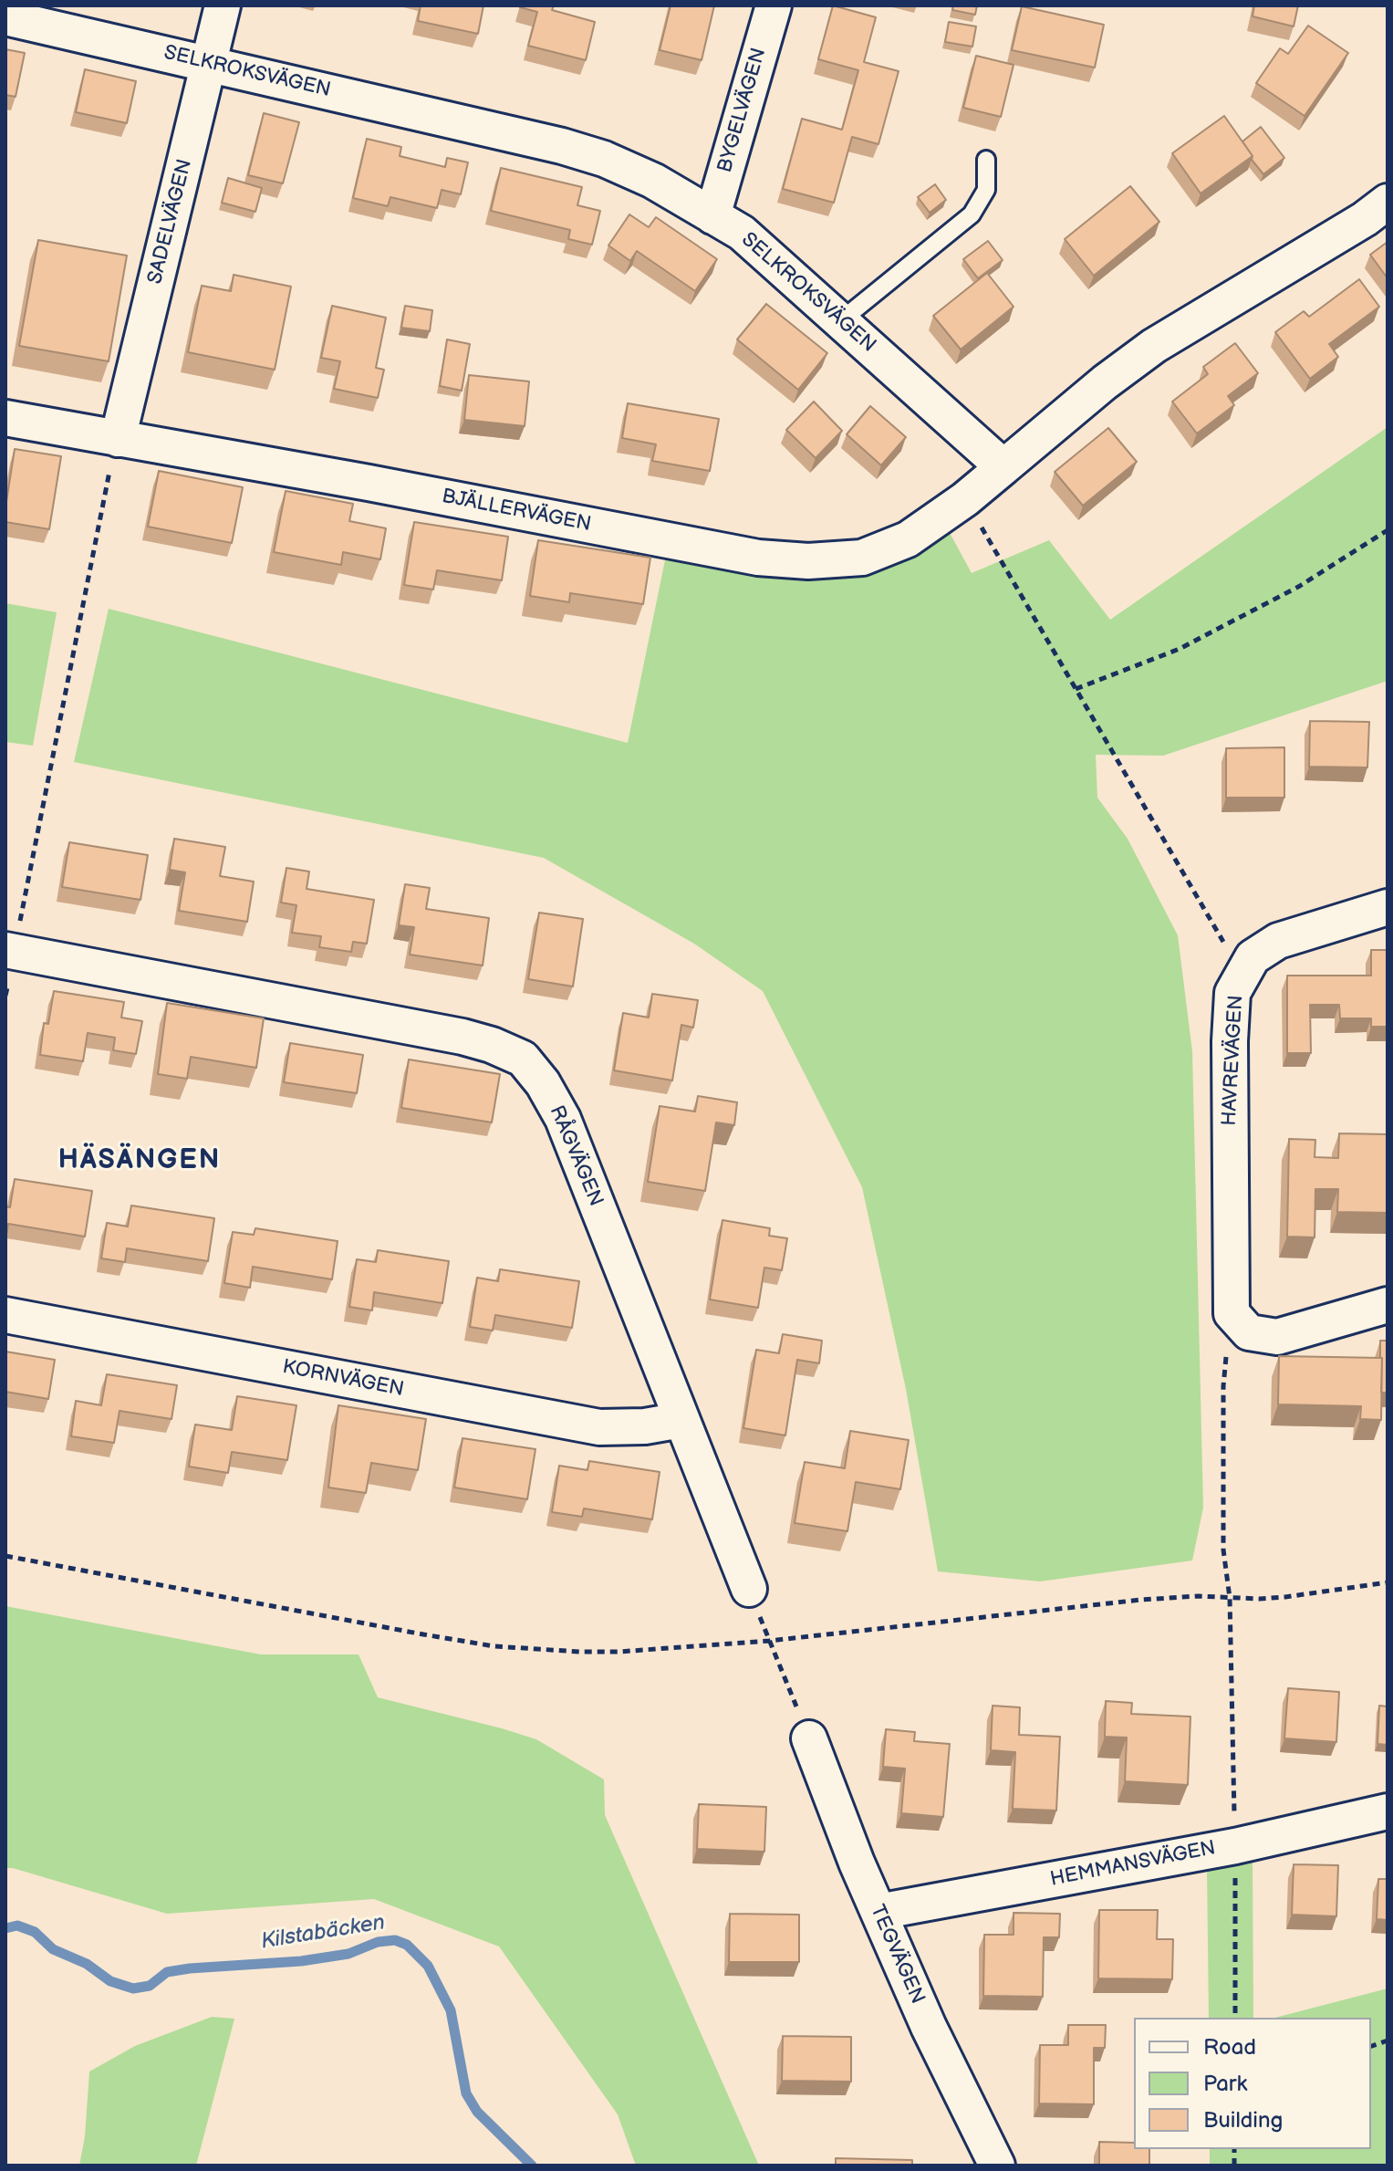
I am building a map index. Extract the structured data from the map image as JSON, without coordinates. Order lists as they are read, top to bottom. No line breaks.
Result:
{"streets":{"street":["SELKROKSVÄGEN","BYGELVÄGEN","SADELVÄGEN","BJÄLLERVÄGEN","HAVREVÄGEN","RÅGVÄGEN","KORNVÄGEN","HEMMANSVÄGEN","TEGVÄGEN"]},"crossings":[["SELKROKSVÄGEN","BYGELVÄGEN"],["SELKROKSVÄGEN","SADELVÄGEN"],["SELKROKSVÄGEN","BJÄLLERVÄGEN"],["SADELVÄGEN","BJÄLLERVÄGEN"],["RÅGVÄGEN","KORNVÄGEN"],["HEMMANSVÄGEN","TEGVÄGEN"]],"districts":["HÄSÄNGEN"],"water":["Kilstabäcken"],"legend":["Road","Park","Building"]}
